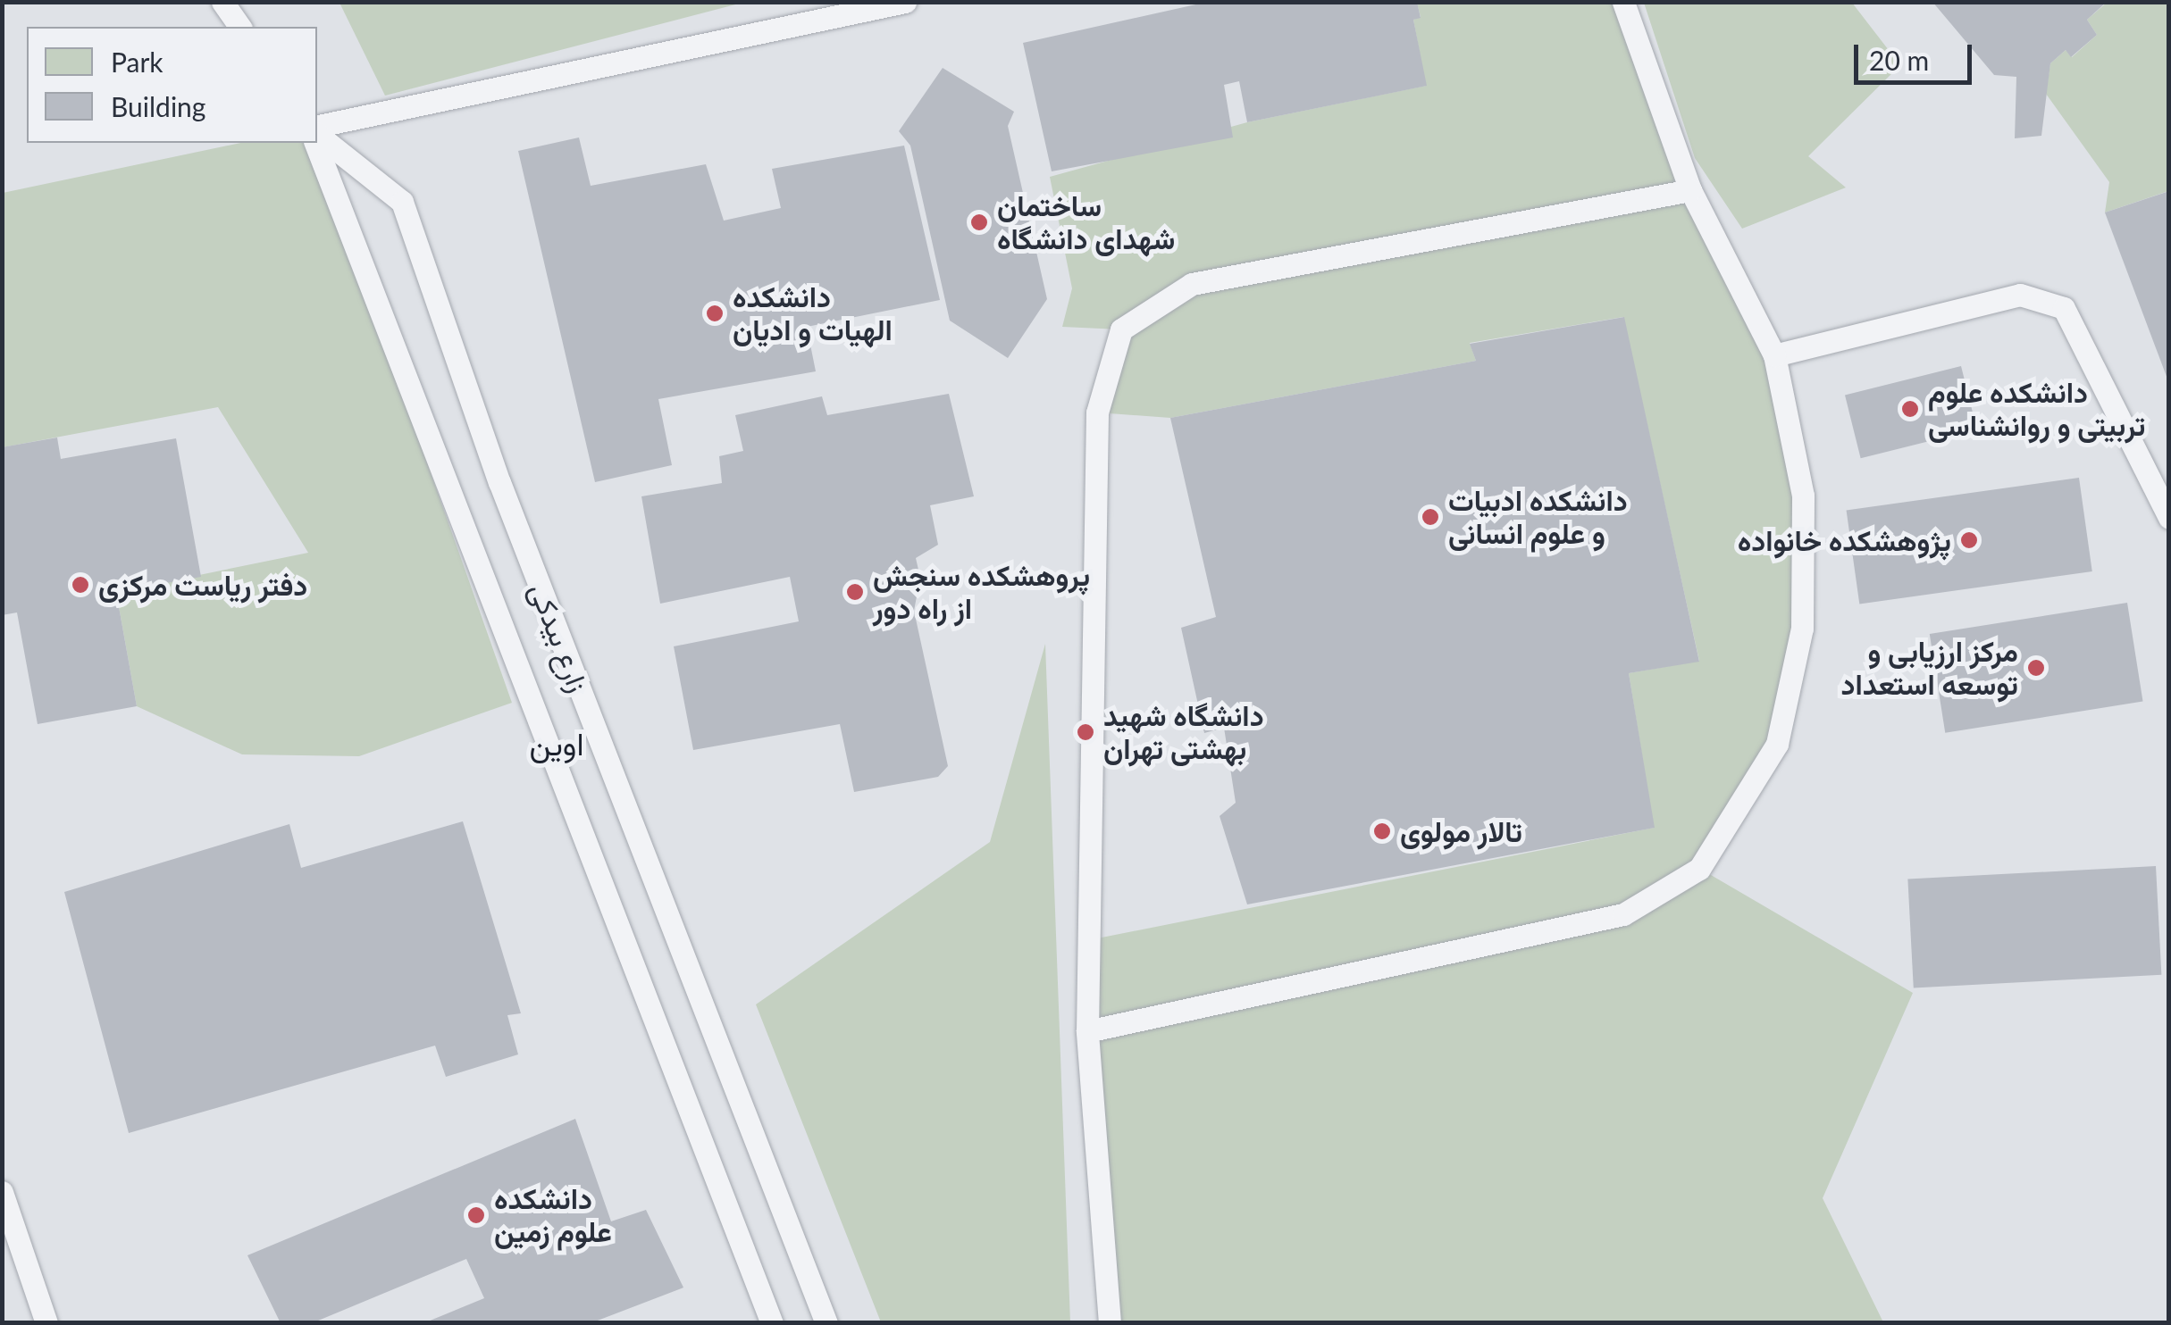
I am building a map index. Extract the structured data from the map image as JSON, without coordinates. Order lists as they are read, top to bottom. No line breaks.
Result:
{"streets":{"lane":["زارع بیدکی"]},"districts":["اوین"],"places":["ساختمان شهدای دانشگاه","دانشکده الهیات و ادیان","دانشکده علوم تربیتی و روانشناسی","دانشکده ادبیات و علوم انسانی","پژوهشکده خانواده","دفتر ریاست مرکزی","پروهشکده سنجش از راه دور","مرکز ارزیابی و توسعه استعداد","دانشگاه شهید بهشتی تهران","تالار مولوی","دانشکده علوم زمین"],"legend":["Park","Building"],"scale_bar":"20 m"}
